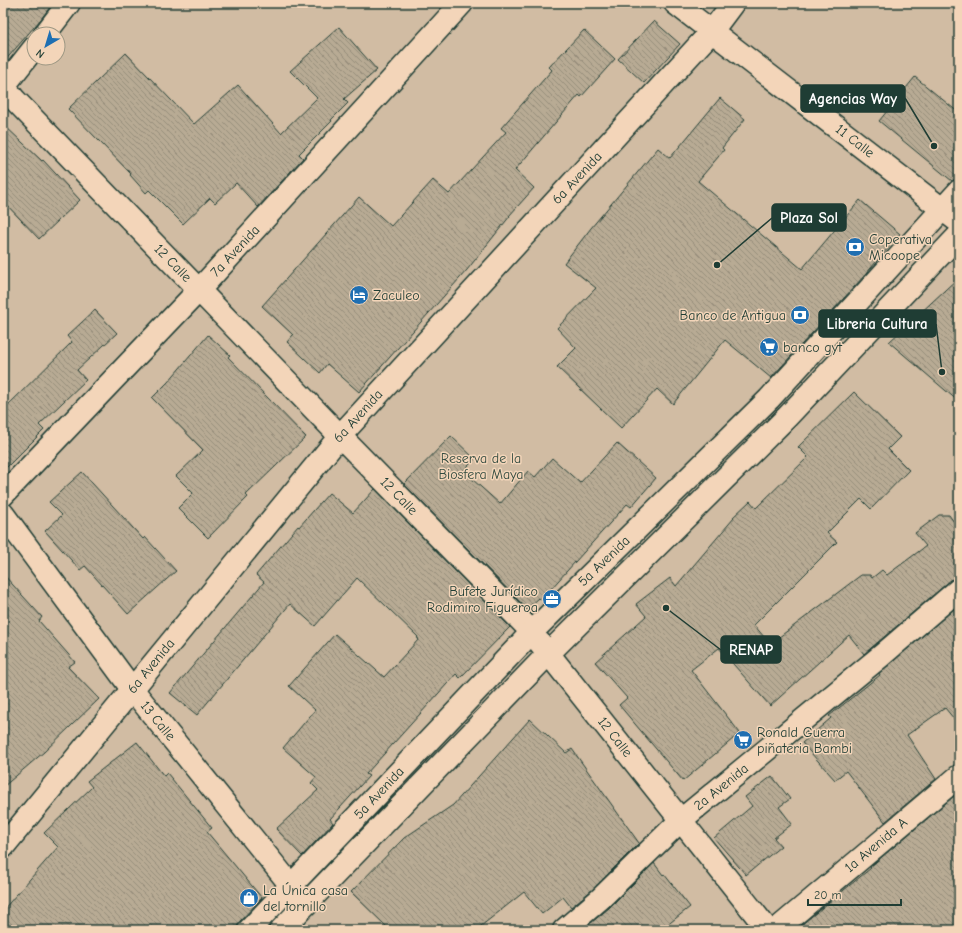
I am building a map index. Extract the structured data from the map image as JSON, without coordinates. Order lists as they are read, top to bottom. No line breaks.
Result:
{"streets":{"street":["11 Calle","6a Avenida","7a Avenida","12 Calle","5a Avenida","13 Calle","2a Avenida","1a Avenida A"]},"crossings":[["11 Calle","6a Avenida"],["11 Calle","5a Avenida"],["6a Avenida","12 Calle"],["6a Avenida","13 Calle"],["7a Avenida","12 Calle"],["12 Calle","5a Avenida"],["12 Calle","2a Avenida"],["5a Avenida","13 Calle"]],"parks":["Reserva de la Biosfera Maya"],"places":{"other":["Agencias Way","Plaza Sol","Libreria Cultura","RENAP"],"bank":["Coperativa Micoope","Banco de Antigua"],"hotel":["Zaculeo"],"supermarket":["banco gyt","Ronald Guerra piñateria Bambi"],"office":["Bufete Jurídico Rodimiro Figueroa"],"shop":["La Única casa del tornillo"]},"scale_bar":"20 m","north":"bottom left"}
